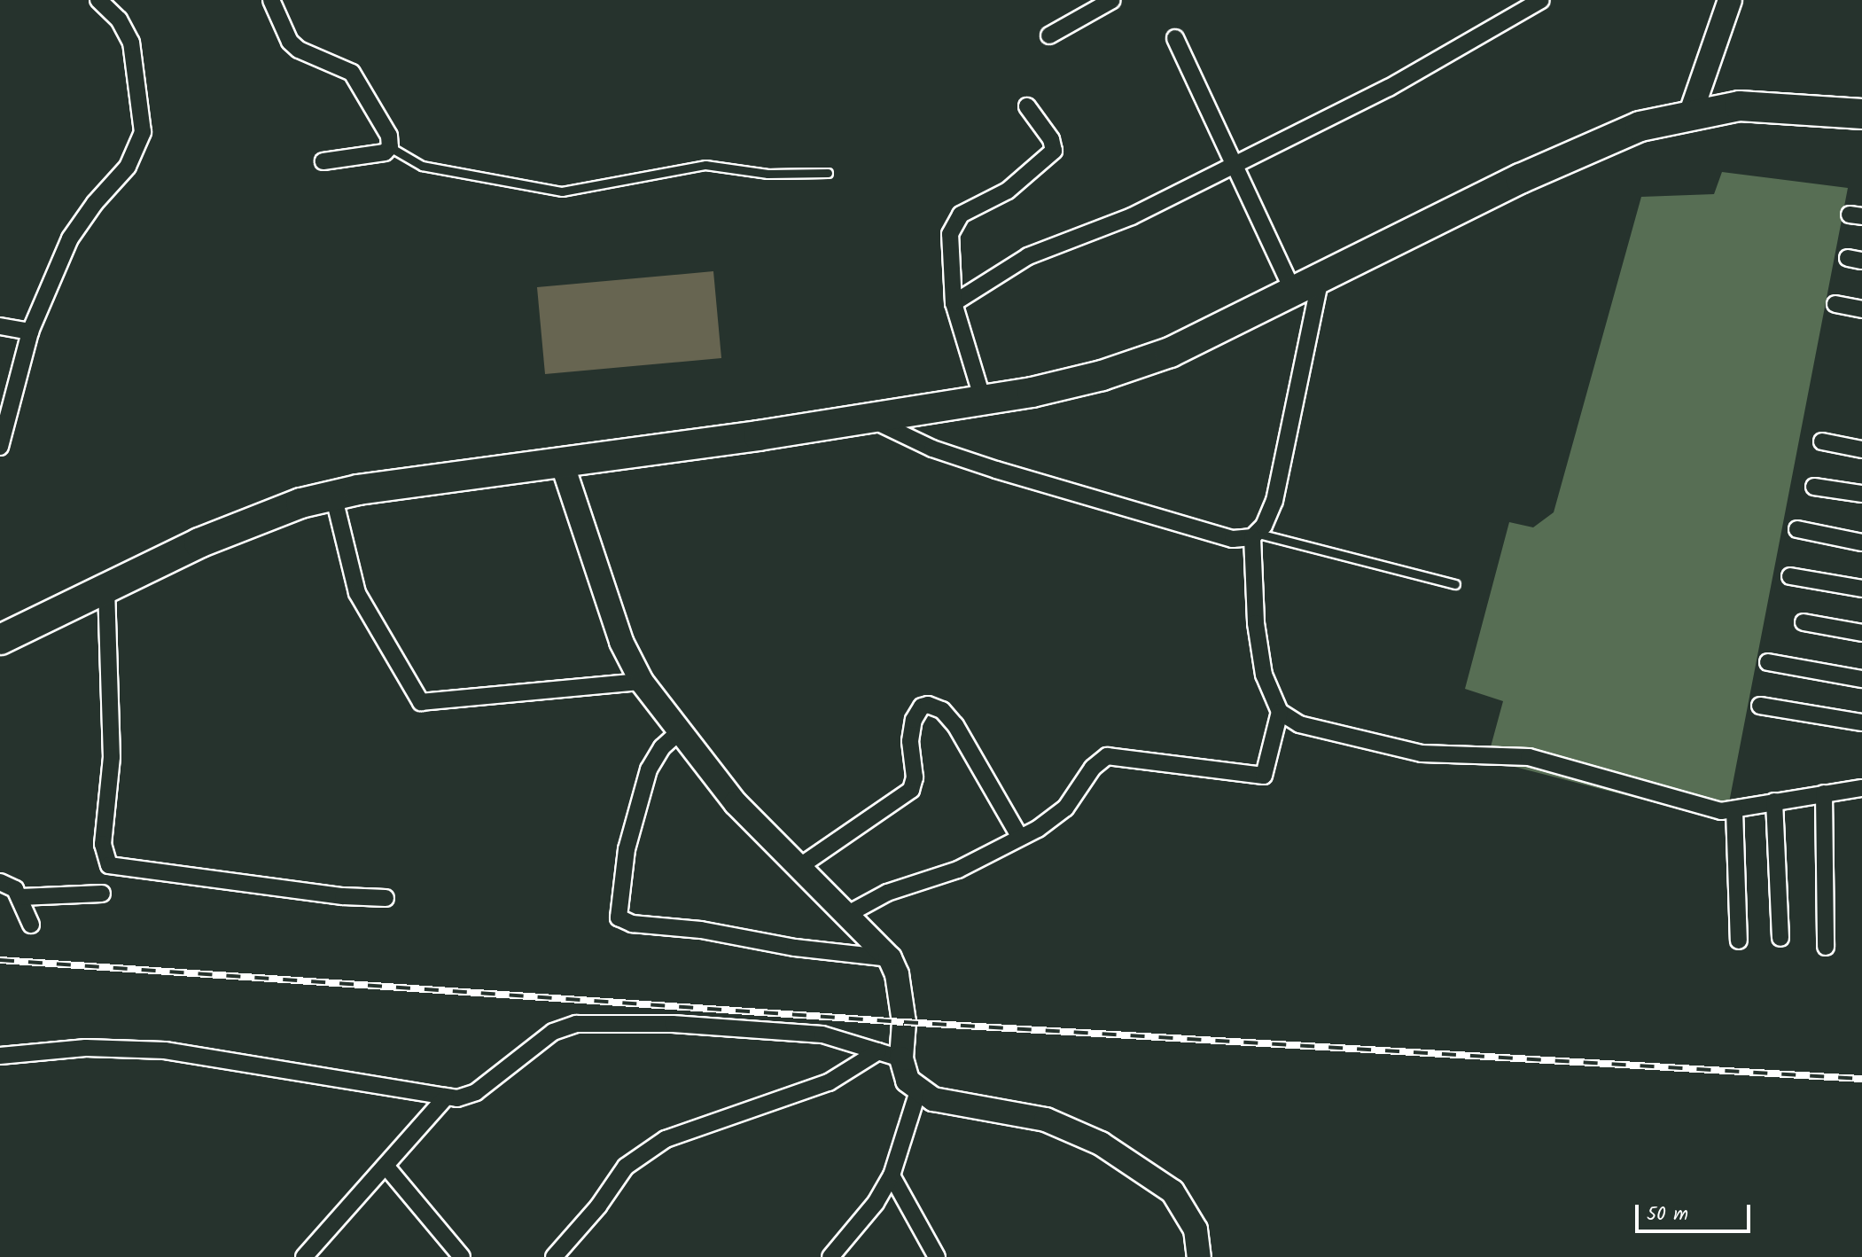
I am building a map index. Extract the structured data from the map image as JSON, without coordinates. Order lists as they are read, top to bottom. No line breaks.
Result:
{"scale_bar":"50 m"}
